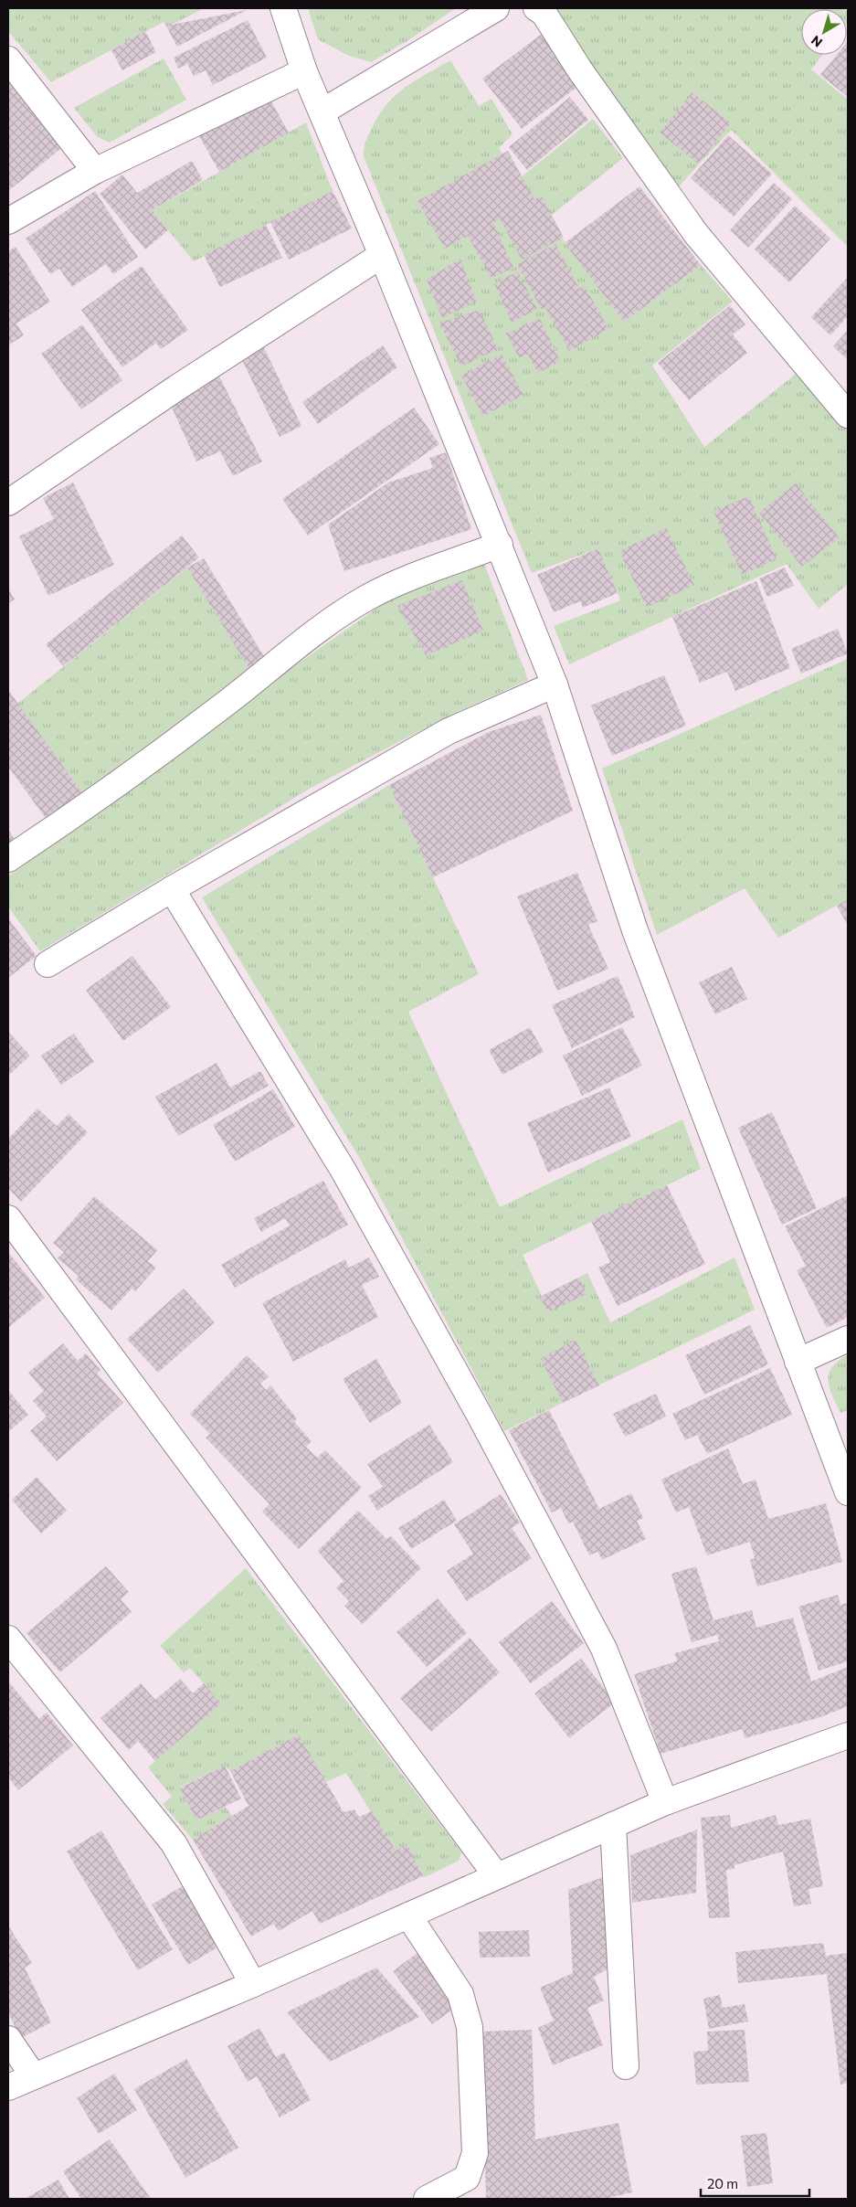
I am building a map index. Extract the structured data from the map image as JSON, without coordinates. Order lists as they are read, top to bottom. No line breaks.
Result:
{"scale_bar":"20 m","north":"bottom left"}
